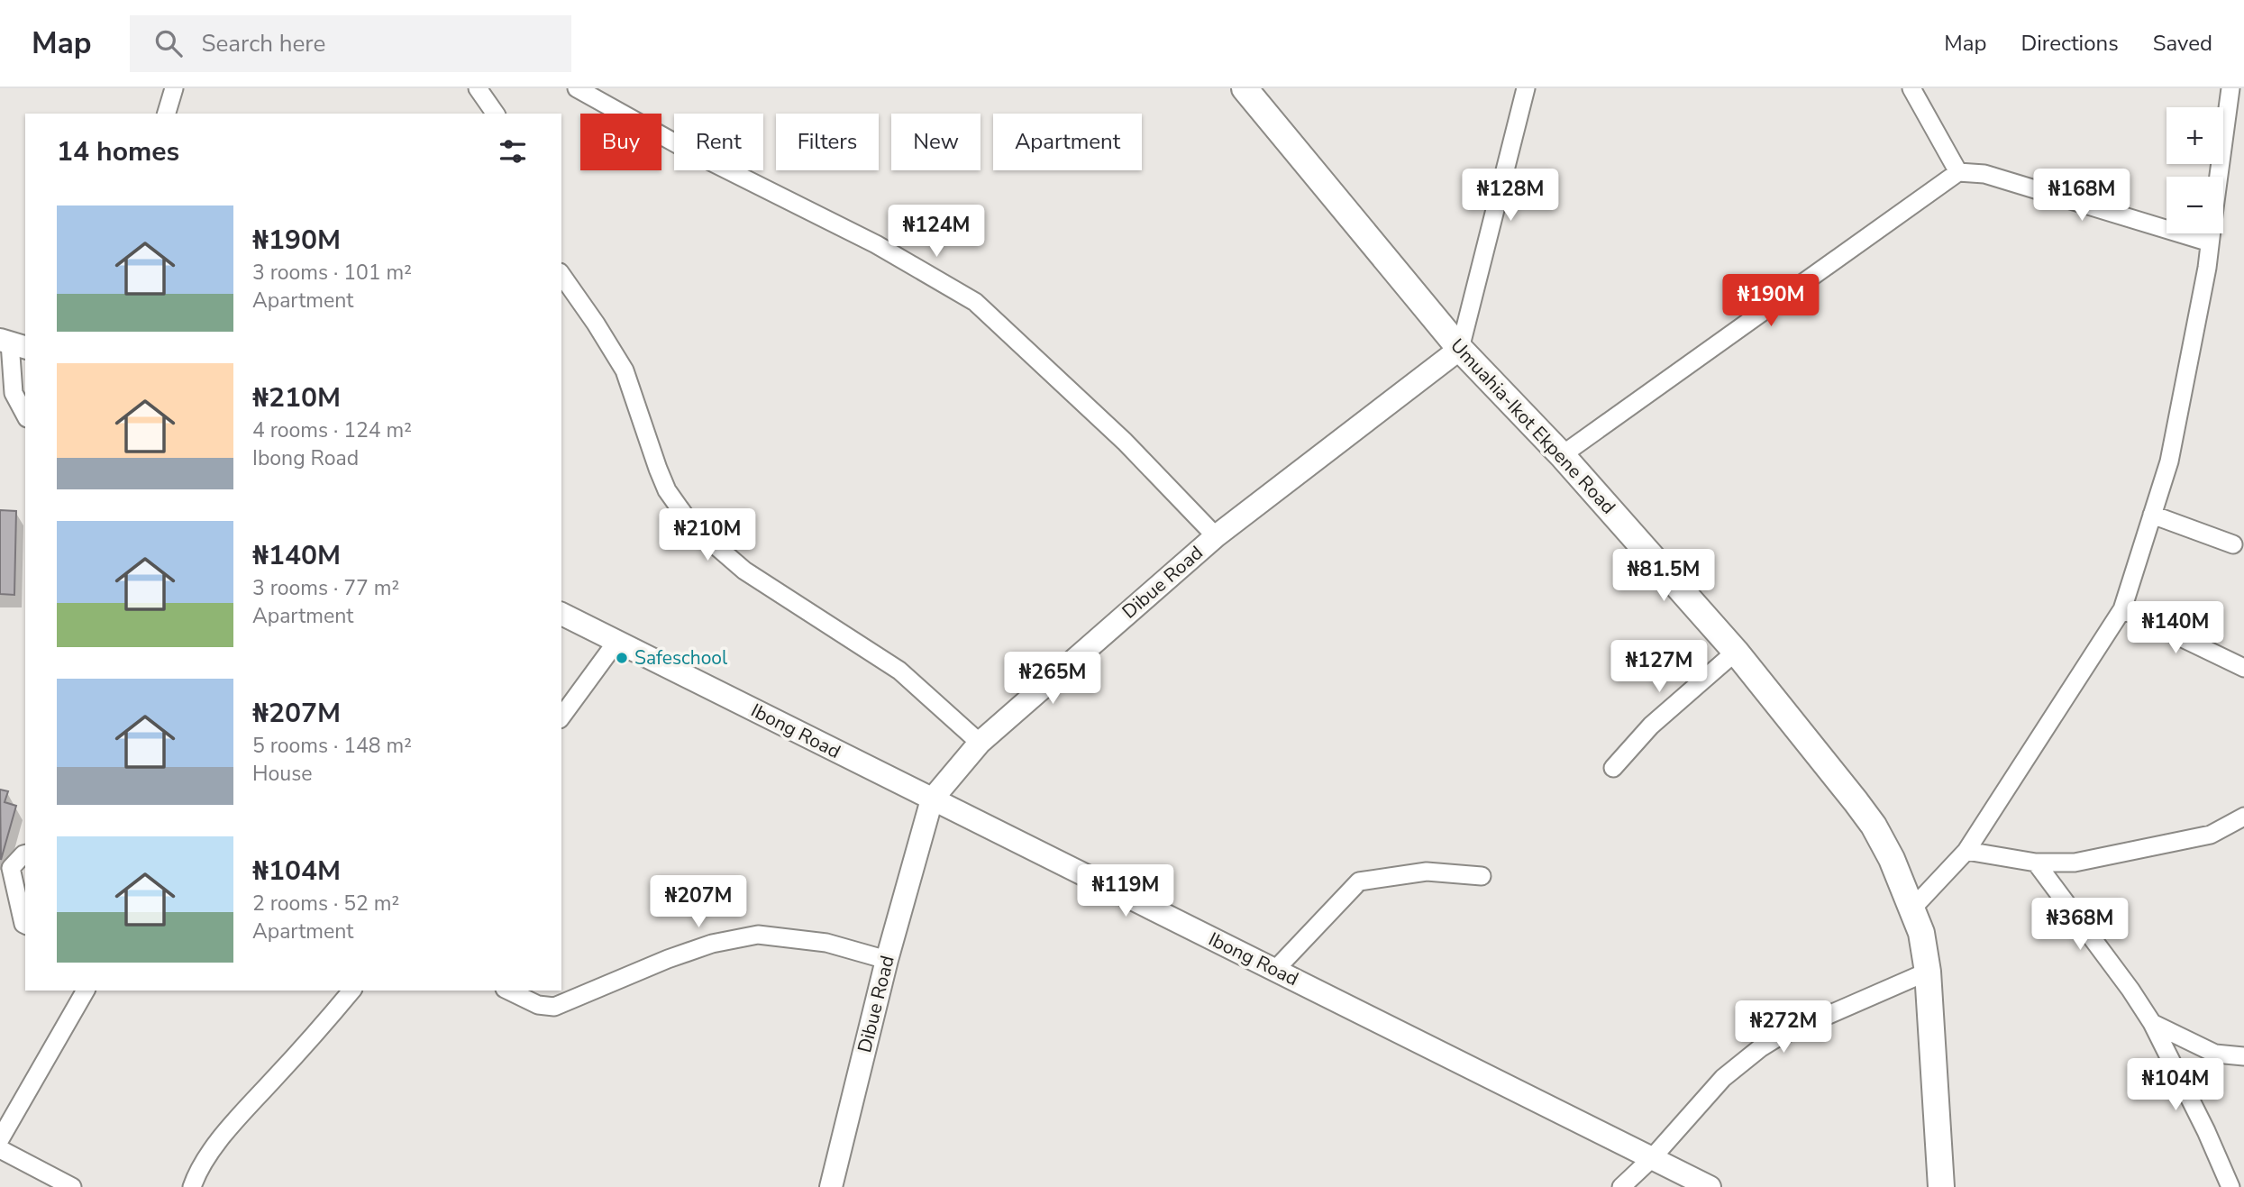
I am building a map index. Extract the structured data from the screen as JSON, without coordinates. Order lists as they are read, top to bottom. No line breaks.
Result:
{"streets":{"main road":["Umuahia-Ikot Ekpene Road"],"street":["Dibue Road","Ibong Road"]},"crossings":[["Umuahia-Ikot Ekpene Road","Dibue Road"],["Dibue Road","Ibong Road"]],"places":["Safeschool"],"page":{"header":"Map","search":"Search here","nav":["Map","Directions","Saved"],"map_buttons":["+","−"],"chip":["Buy","Rent","Filters","New","Apartment"],"heading":"14 homes","price":["₦128M","₦168M","₦124M","₦190M","₦210M","₦81.5M","₦140M","₦127M","₦265M","₦119M","₦207M","₦368M","₦272M","₦104M"],"list":[{"name":"₦190M","note":"3 rooms · 101 m² · Apartment"},{"name":"₦210M","note":"4 rooms · 124 m² · Ibong Road"},{"name":"₦140M","note":"3 rooms · 77 m² · Apartment"},{"name":"₦207M","note":"5 rooms · 148 m² · House"},{"name":"₦104M","note":"2 rooms · 52 m² · Apartment"}]}}
